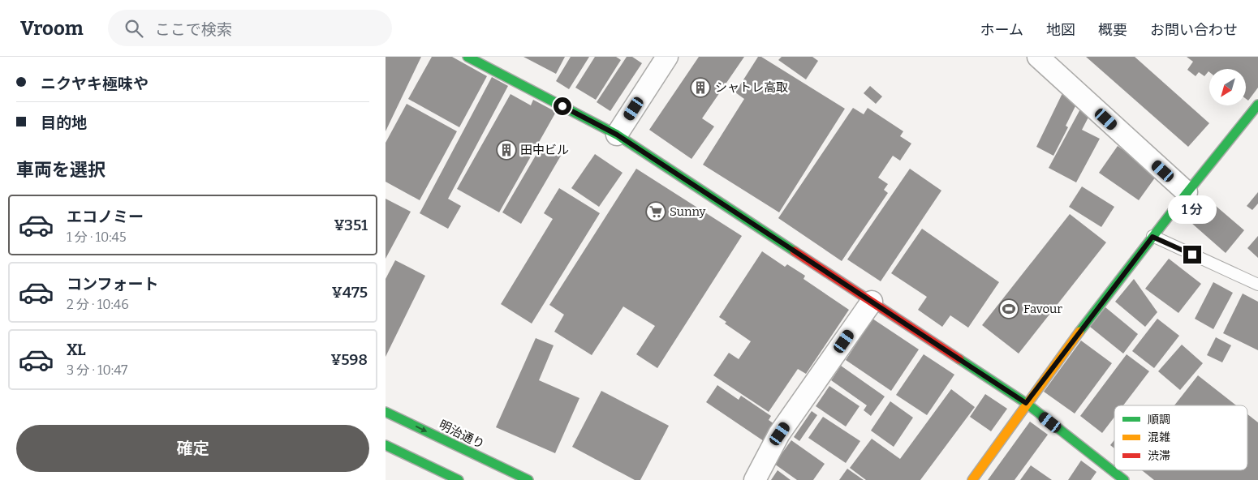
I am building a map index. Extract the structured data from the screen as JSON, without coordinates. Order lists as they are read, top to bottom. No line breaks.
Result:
{"streets":{"street":["明治通り"]},"places":{"building":["シャトレ高取","田中ビル"],"supermarket":["Sunny"],"sports":["Favour"]},"legend":["順調","混雑","渋滞"],"north":"bottom left","page":{"header":"Vroom","search":"ここで検索","nav":["ホーム","地図","概要","お問い合わせ"],"banner":["ニクヤキ極味や","目的地"],"heading":"車両を選択","list":[{"name":"エコノミー","note":"1 分 · 10:45","value":"¥351"},{"name":"コンフォート","note":"2 分 · 10:46","value":"¥475"},{"name":"XL","note":"3 分 · 10:47","value":"¥598"}],"bubble":"1 分","buttons":"確定"}}
